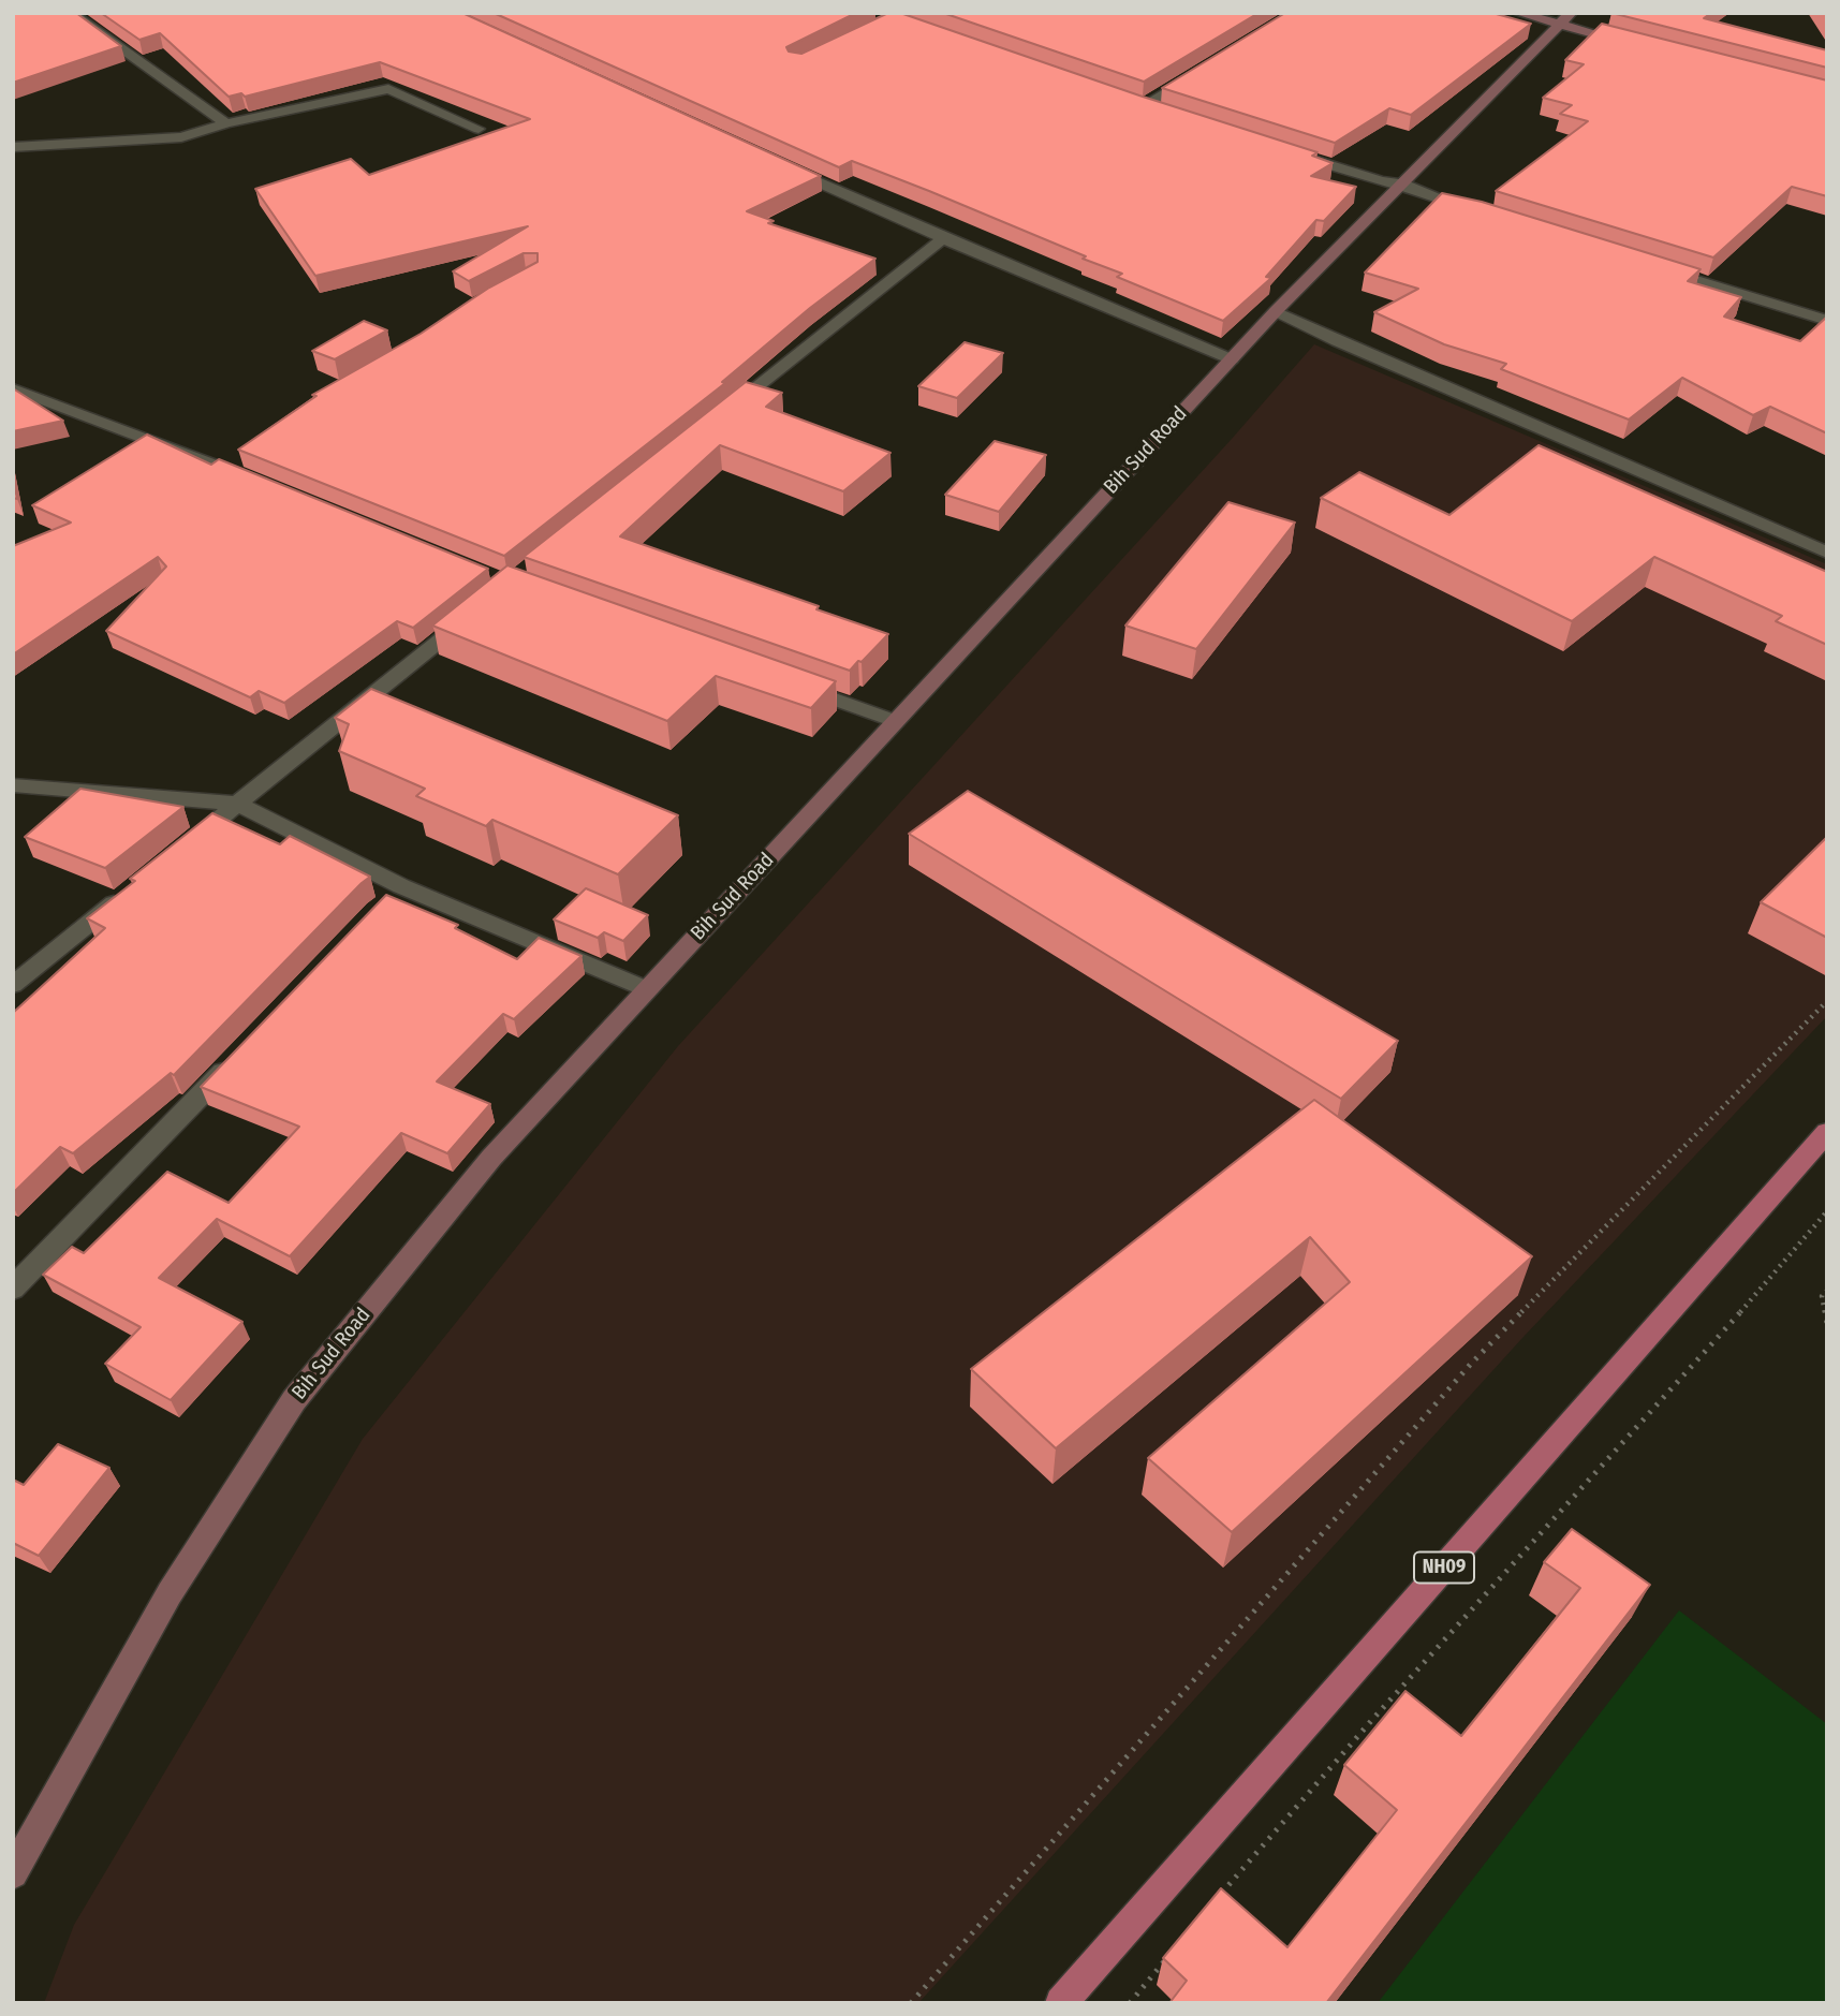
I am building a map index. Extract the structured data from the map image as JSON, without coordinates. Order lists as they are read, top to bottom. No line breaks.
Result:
{"streets":{"main road":["Bih Sud Road","NH09"]}}
